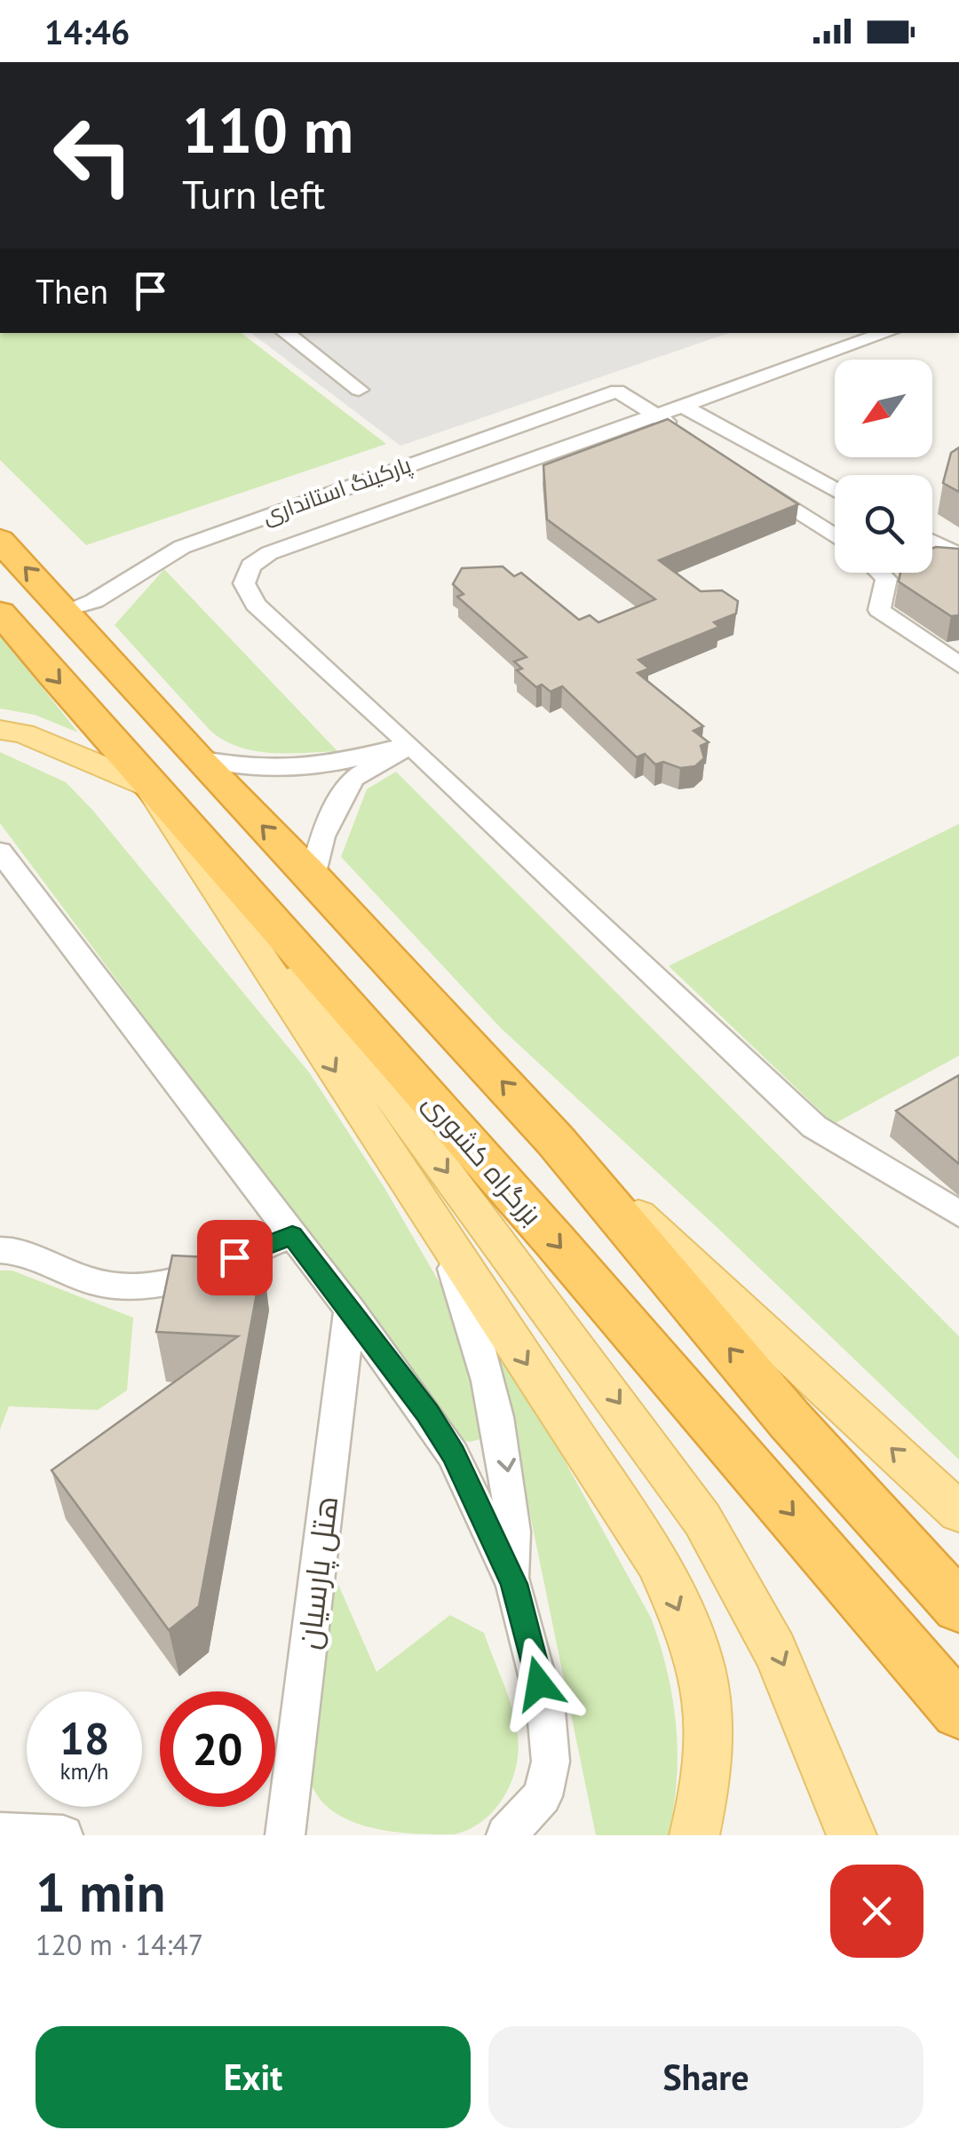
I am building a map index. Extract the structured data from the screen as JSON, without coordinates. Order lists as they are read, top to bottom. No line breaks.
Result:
{"streets":{"highway":["بزرگراه کشوری"],"street":["پارکینگ استانداری","هتل پارسیان"]},"north":"bottom left","page":{"status":"14:46","turn":["110 m","Turn left"],"then":"Then","speed":"18 km/h","limit":"20","heading":["1 min","120 m · 14:47"],"buttons":["Exit","Share"]}}
